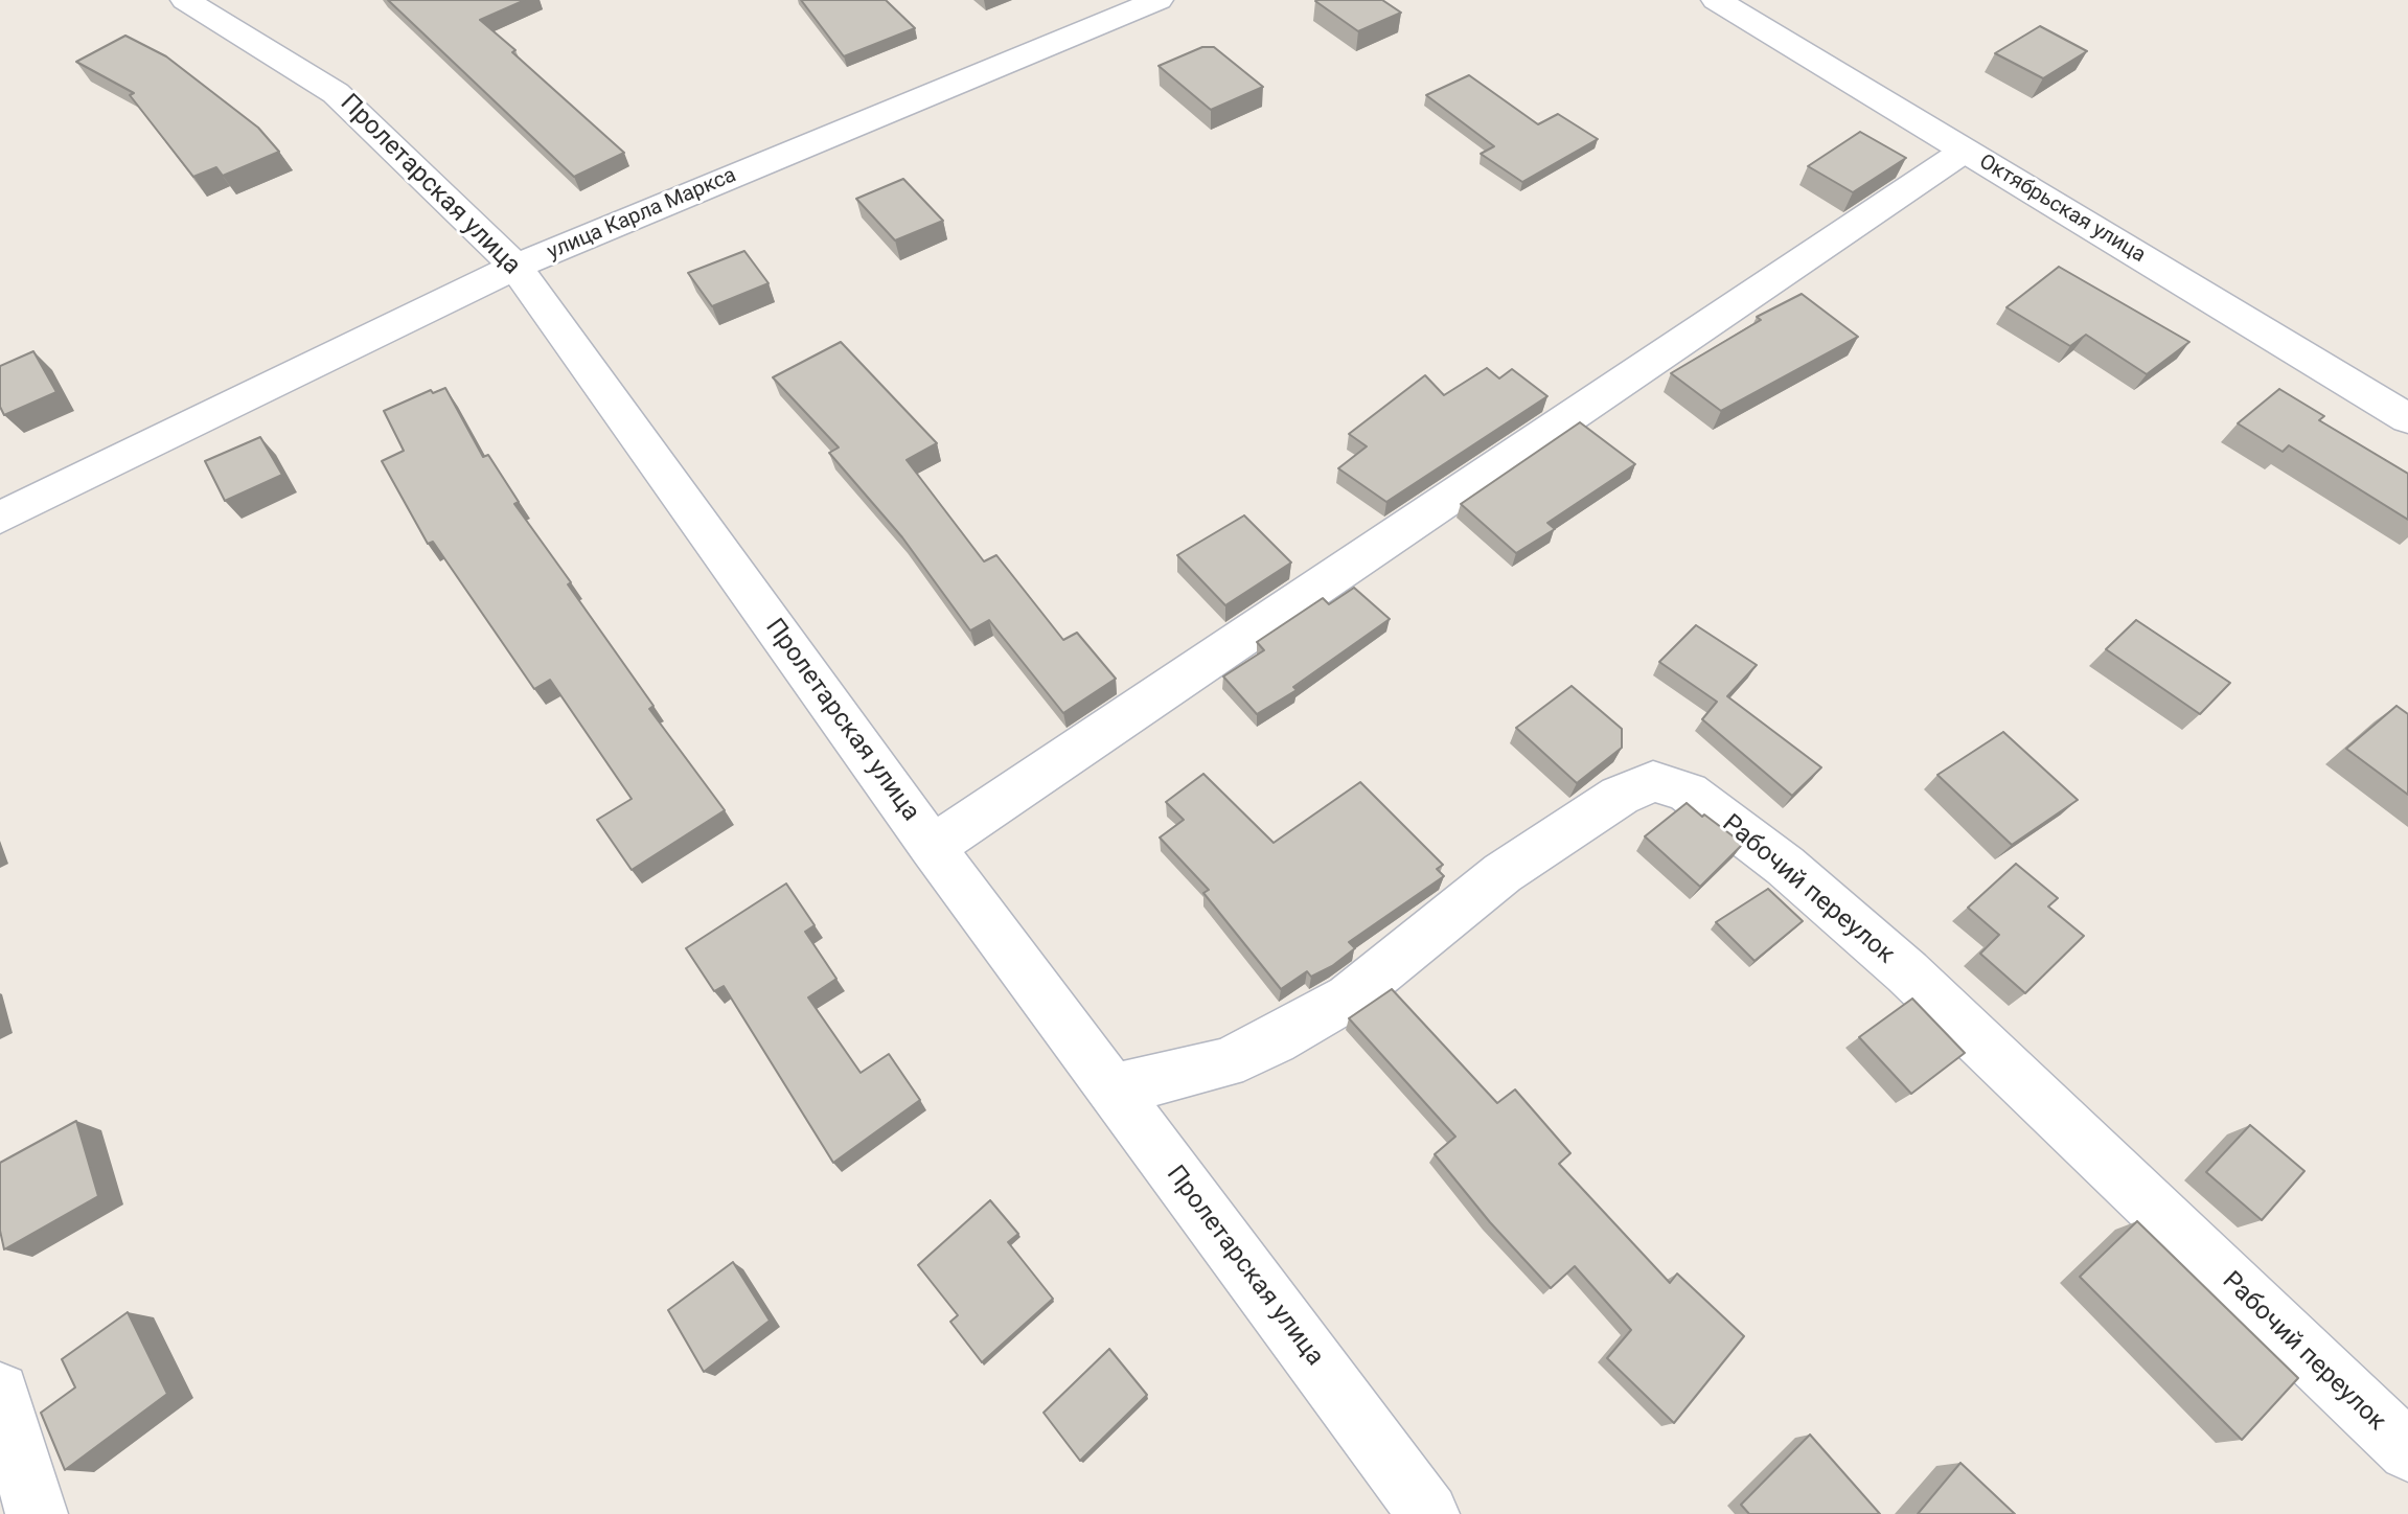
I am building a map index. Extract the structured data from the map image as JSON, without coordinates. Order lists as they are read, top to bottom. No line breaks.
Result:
{"streets":{"street":["Пролетарская улица","Октябрьская улица","улица Карла Маркса","Рабочий переулок"]},"crossings":[["Пролетарская улица","улица Карла Маркса"],["Пролетарская улица","Рабочий переулок"]]}
